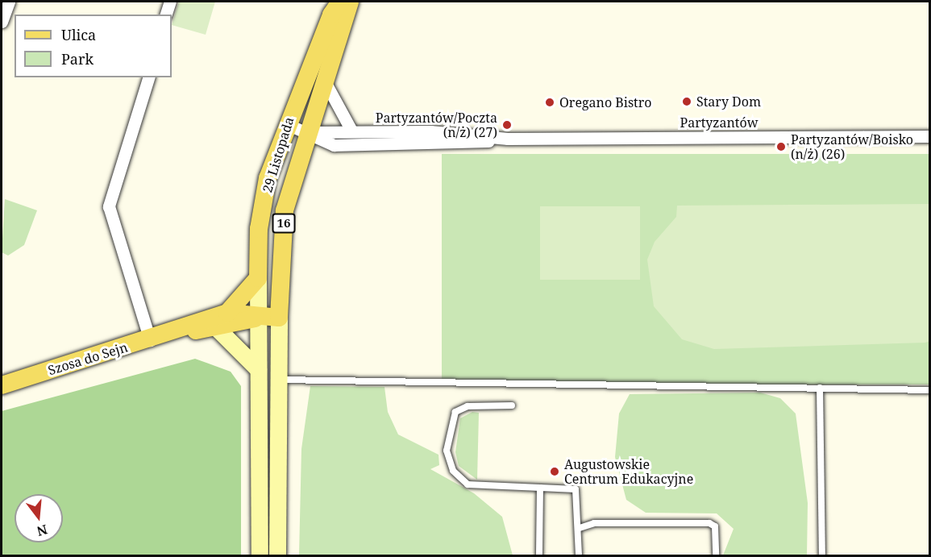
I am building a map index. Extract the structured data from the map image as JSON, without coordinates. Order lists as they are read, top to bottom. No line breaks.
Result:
{"streets":{"main road":["29 Listopada","16","Szosa do Sejn"],"street":["Partyzantów"]},"crossings":[["Partyzantów","29 Listopada"],["29 Listopada","Szosa do Sejn"]],"places":["Stary Dom","Oregano Bistro","Partyzantów/Poczta (n/ż) (27)","Partyzantów/Boisko (n/ż) (26)","Augustowskie Centrum Edukacyjne"],"legend":["Ulica","Park"],"north":"bottom"}
